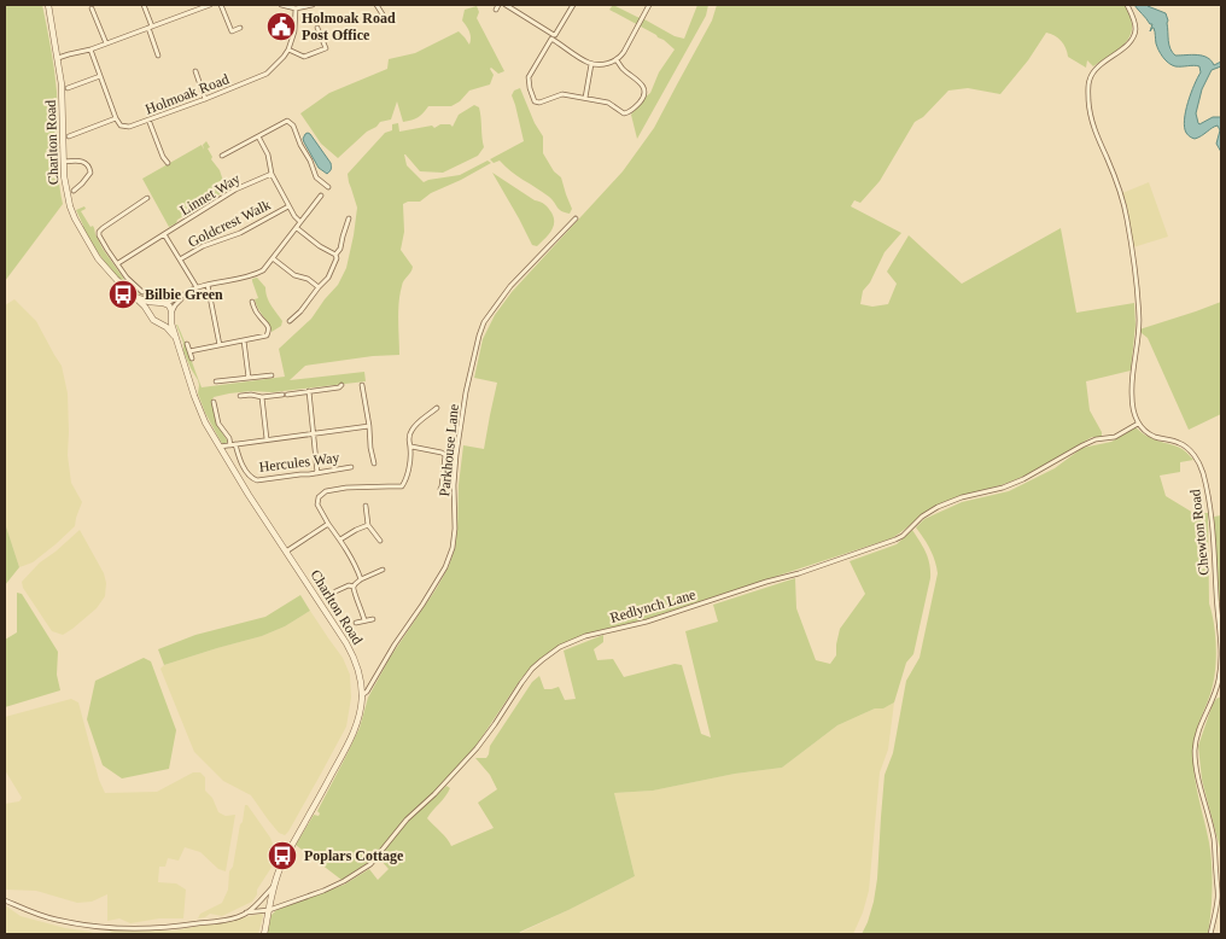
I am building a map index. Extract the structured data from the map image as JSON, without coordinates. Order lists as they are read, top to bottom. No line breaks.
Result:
{"streets":{"street":["Holmoak Road","Charlton Road","Linnet Way","Goldcrest Walk","Parkhouse Lane","Hercules Way","Chewton Road","Redlynch Lane"]},"crossings":[["Charlton Road","Parkhouse Lane"],["Charlton Road","Redlynch Lane"],["Chewton Road","Redlynch Lane"]],"places":{"public building":["Holmoak Road Post Office"],"bus stop":["Bilbie Green","Poplars Cottage"]}}
